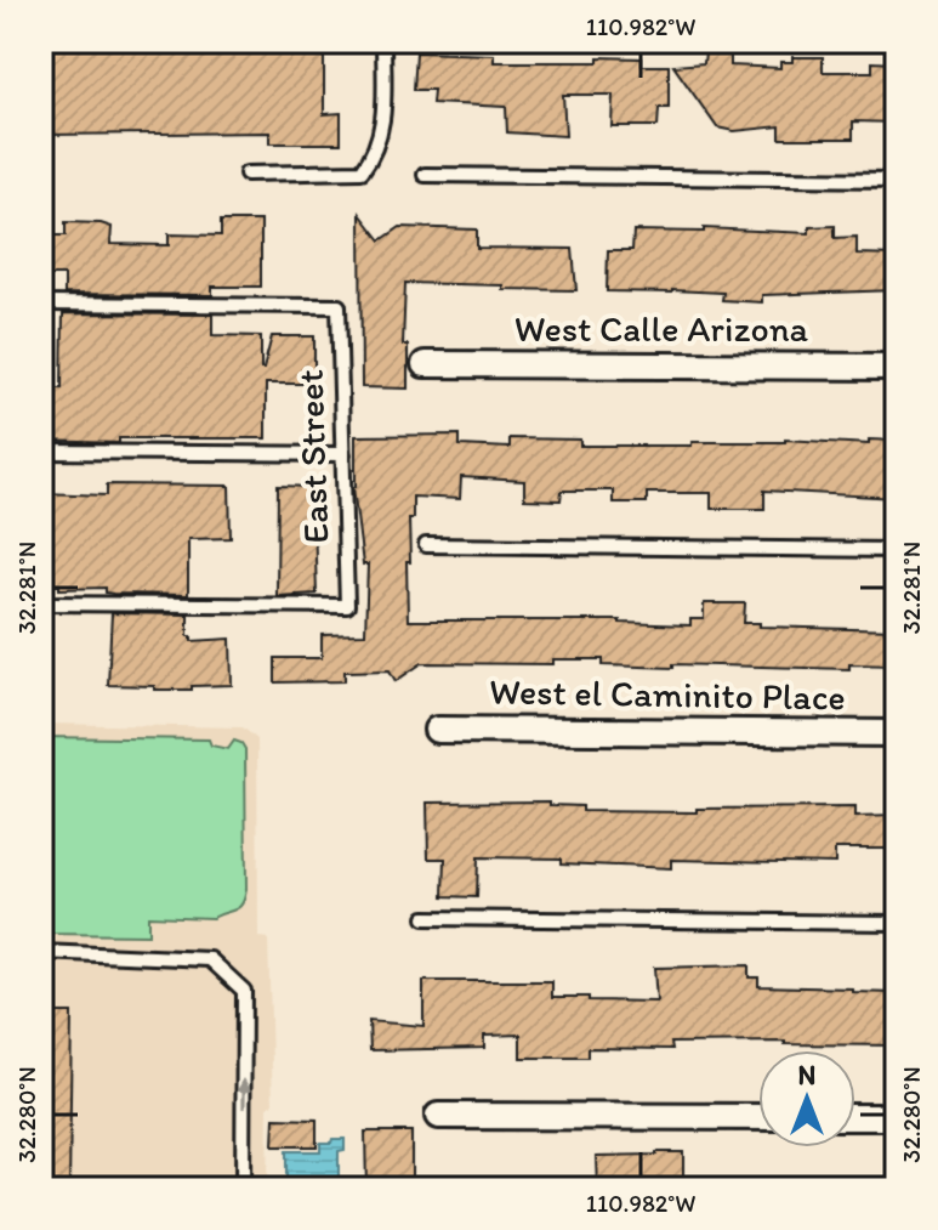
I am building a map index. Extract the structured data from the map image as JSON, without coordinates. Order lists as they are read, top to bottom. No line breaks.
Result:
{"streets":{"street":["West Calle Arizona","West el Caminito Place"],"lane":["East Street"]},"north":"top","coordinates":["110.982°W","32.281°N","32.280°N"]}
